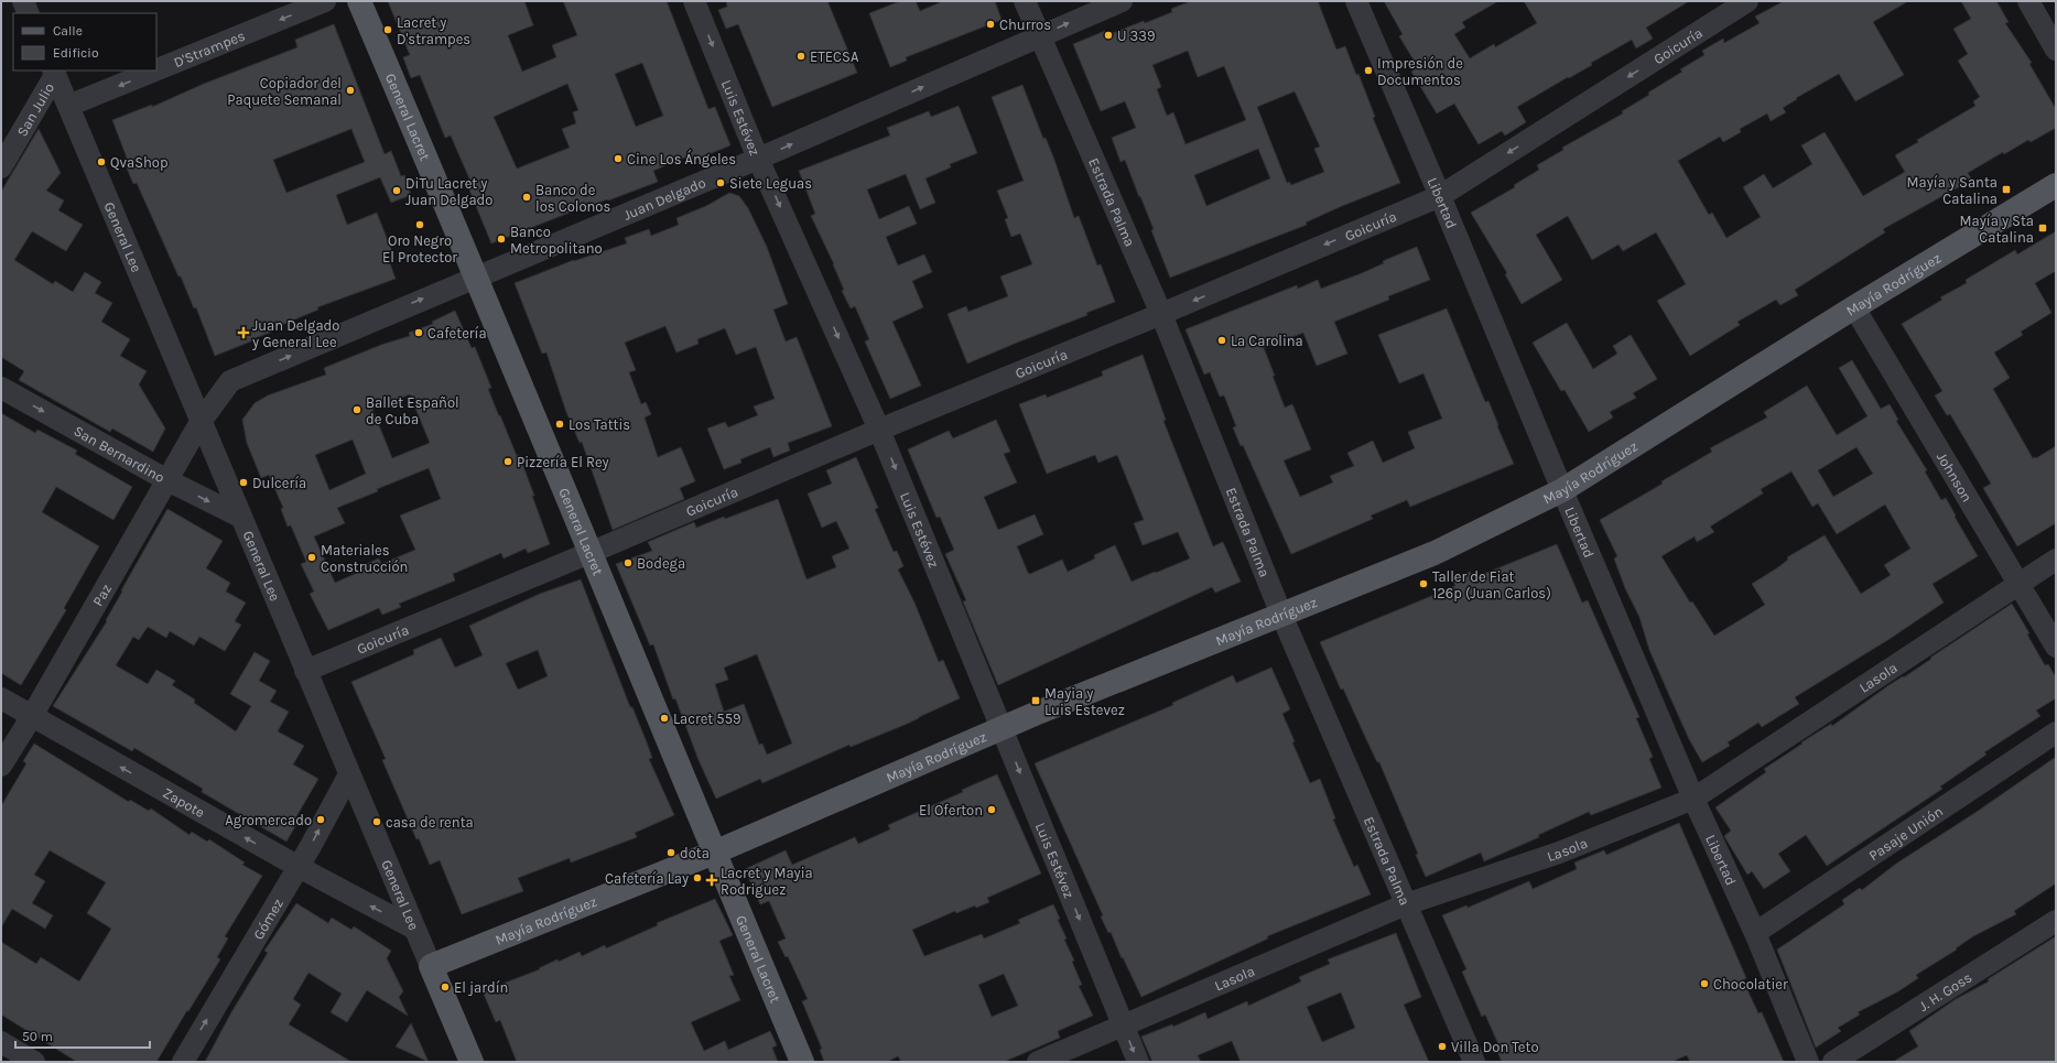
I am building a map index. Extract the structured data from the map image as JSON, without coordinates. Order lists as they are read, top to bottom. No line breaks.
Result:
{"streets":{"main road":["General Lacret","General Lee","Mayía Rodríguez"],"street":["Goicuría","D'Strampes","San Julio","Luis Estévez","Juan Delgado","Estrada Palma","Libertad","San Bernardino","Johnson","Paz","Lasola","Zapote","Pasaje Unión","Gómez","J. H. Goss"]},"crossings":[["Goicuría","General Lacret"],["Goicuría","Luis Estévez"],["Goicuría","Estrada Palma"],["Goicuría","Libertad"],["Goicuría","General Lee"],["D'Strampes","General Lee"],["San Julio","General Lee"],["General Lacret","Juan Delgado"],["General Lacret","Mayía Rodríguez"],["Luis Estévez","Juan Delgado"],["Luis Estévez","Mayía Rodríguez"],["Luis Estévez","Lasola"],["Juan Delgado","Estrada Palma"],["Juan Delgado","General Lee"],["Estrada Palma","Mayía Rodríguez"],["Estrada Palma","Lasola"],["Libertad","Mayía Rodríguez"],["Libertad","Lasola"],["Libertad","Pasaje Unión"],["General Lee","Mayía Rodríguez"],["General Lee","San Bernardino"],["General Lee","Paz"],["General Lee","Zapote"],["General Lee","Gómez"],["Mayía Rodríguez","Johnson"],["San Bernardino","Paz"],["Johnson","Lasola"],["Paz","Zapote"],["Zapote","Gómez"]],"one_way":["Goicuría","D'Strampes","Luis Estévez","Juan Delgado","San Bernardino","Zapote","Gómez"],"places":{"other":["Churros","Lacret y D'strampes","U 339","ETECSA","Impresión de Documentos","Copiador del Paquete Semanal","Cine Los Ángeles","QvaShop","Siete Leguas","DiTu Lacret y Juan Delgado","Banco de los Colonos","Oro Negro El Protector","Banco Metropolitano","Cafetería","La Carolina","Ballet Español de Cuba","Los Tattis","Pizzería El Rey","Dulcería","Materiales Construcción","Bodega","Taller de Fiat 126p (Juan Carlos)","Lacret 559","El Oferton","Agromercado","casa de renta","dota","Cafetería Lay","Chocolatier","El jardín","Villa Don Teto"],"transit":["Mayía y Santa Catalina","Mayía y Sta Catalina","Mayia y Luis Estevez"],"health":["Juan Delgado y General Lee","Lacret y Mayia Rodriguez"]},"legend":["Calle","Edificio"],"scale_bar":"50 m"}
